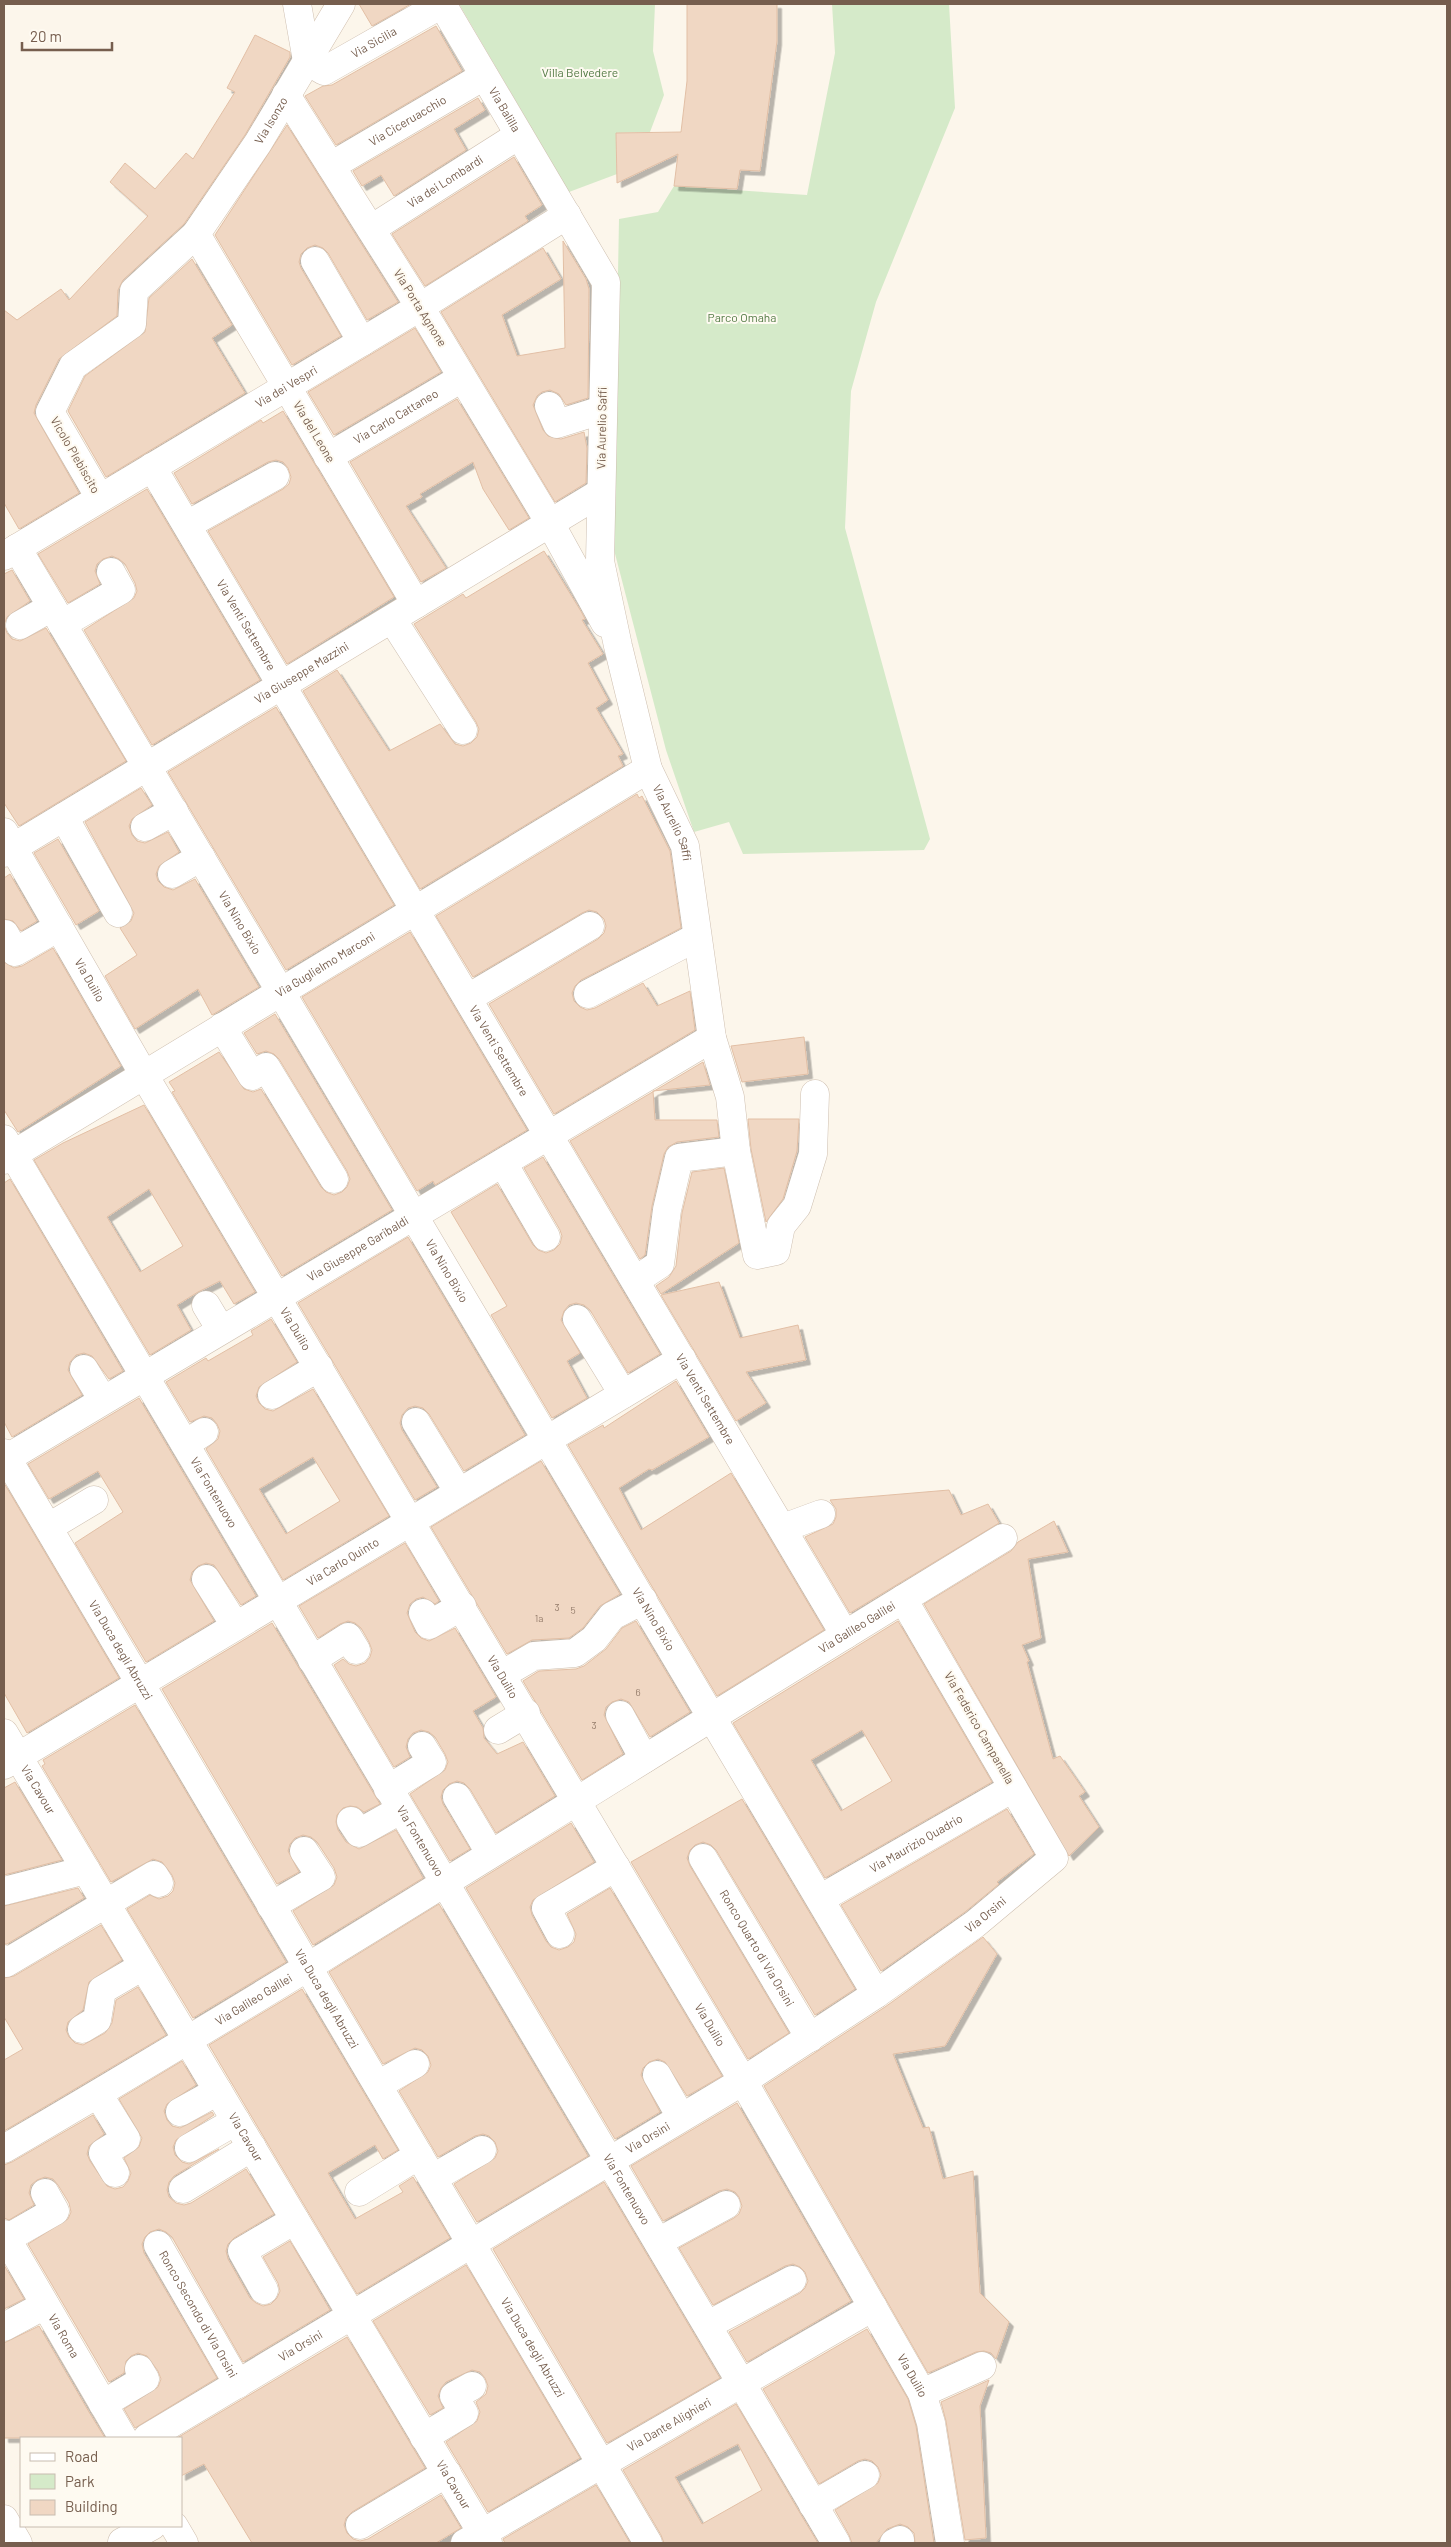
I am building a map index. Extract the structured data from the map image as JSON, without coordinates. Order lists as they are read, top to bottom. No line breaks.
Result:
{"streets":{"street":["Via Sicilia","Via Balilla","Via Isonzo","Via Ciceruacchio","Via dei Lombardi","Via Porta Agnone","Via dei Vespri","Via Carlo Cattaneo","Via Aurelio Saffi","Via del Leone","Vicolo Plebiscito","Via Venti Settembre","Via Giuseppe Mazzini","Via Nino Bixio","Via Guglielmo Marconi","Via Duilio","Via Giuseppe Garibaldi","Via Fontenuovo","Via Carlo Quinto","Via Galileo Galilei","Via Duca degli Abruzzi","Via Federico Campanella","Via Cavour","Via Maurizio Quadrio","Via Orsini","Ronco Quarto di Via Orsini","Ronco Secondo di Via Orsini","Via Roma","Via Dante Alighieri"]},"crossings":[["Via Sicilia","Via Balilla"],["Via Sicilia","Via Isonzo"],["Via Balilla","Via Ciceruacchio"],["Via Balilla","Via dei Lombardi"],["Via Balilla","Via dei Vespri"],["Via Balilla","Via Aurelio Saffi"],["Via Isonzo","Via Porta Agnone"],["Via Isonzo","Via del Leone"],["Via Isonzo","Vicolo Plebiscito"],["Via Ciceruacchio","Via Porta Agnone"],["Via dei Lombardi","Via Porta Agnone"],["Via Porta Agnone","Via dei Vespri"],["Via Porta Agnone","Via Carlo Cattaneo"],["Via Porta Agnone","Via Aurelio Saffi"],["Via Porta Agnone","Via Giuseppe Mazzini"],["Via dei Vespri","Via Aurelio Saffi"],["Via dei Vespri","Via del Leone"],["Via dei Vespri","Vicolo Plebiscito"],["Via dei Vespri","Via Venti Settembre"],["Via dei Vespri","Via Nino Bixio"],["Via Carlo Cattaneo","Via del Leone"],["Via Aurelio Saffi","Via Giuseppe Mazzini"],["Via Aurelio Saffi","Via Guglielmo Marconi"],["Via Aurelio Saffi","Via Giuseppe Garibaldi"],["Via del Leone","Vicolo Plebiscito"],["Via del Leone","Via Giuseppe Mazzini"],["Via Venti Settembre","Via Giuseppe Mazzini"],["Via Venti Settembre","Via Guglielmo Marconi"],["Via Venti Settembre","Via Giuseppe Garibaldi"],["Via Venti Settembre","Via Carlo Quinto"],["Via Venti Settembre","Via Galileo Galilei"],["Via Giuseppe Mazzini","Via Nino Bixio"],["Via Giuseppe Mazzini","Via Duilio"],["Via Nino Bixio","Via Guglielmo Marconi"],["Via Nino Bixio","Via Giuseppe Garibaldi"],["Via Nino Bixio","Via Carlo Quinto"],["Via Nino Bixio","Via Galileo Galilei"],["Via Nino Bixio","Via Maurizio Quadrio"],["Via Nino Bixio","Via Orsini"],["Via Guglielmo Marconi","Via Duilio"],["Via Guglielmo Marconi","Via Fontenuovo"],["Via Duilio","Via Giuseppe Garibaldi"],["Via Duilio","Via Carlo Quinto"],["Via Duilio","Via Galileo Galilei"],["Via Duilio","Via Orsini"],["Via Duilio","Via Dante Alighieri"],["Via Giuseppe Garibaldi","Via Fontenuovo"],["Via Giuseppe Garibaldi","Via Duca degli Abruzzi"],["Via Fontenuovo","Via Carlo Quinto"],["Via Fontenuovo","Via Galileo Galilei"],["Via Fontenuovo","Via Orsini"],["Via Fontenuovo","Via Dante Alighieri"],["Via Carlo Quinto","Via Duca degli Abruzzi"],["Via Carlo Quinto","Via Cavour"],["Via Galileo Galilei","Via Duca degli Abruzzi"],["Via Galileo Galilei","Via Federico Campanella"],["Via Galileo Galilei","Via Cavour"],["Via Duca degli Abruzzi","Via Orsini"],["Via Duca degli Abruzzi","Via Dante Alighieri"],["Via Federico Campanella","Via Maurizio Quadrio"],["Via Federico Campanella","Via Orsini"],["Via Cavour","Via Orsini"],["Via Cavour","Via Dante Alighieri"],["Via Orsini","Ronco Quarto di Via Orsini"],["Via Orsini","Ronco Secondo di Via Orsini"]],"parks":["Villa Belvedere","Parco Omaha"],"house_numbers":["3","5","1a","6","3"],"legend":["Road","Park","Building"],"scale_bar":"20 m"}
